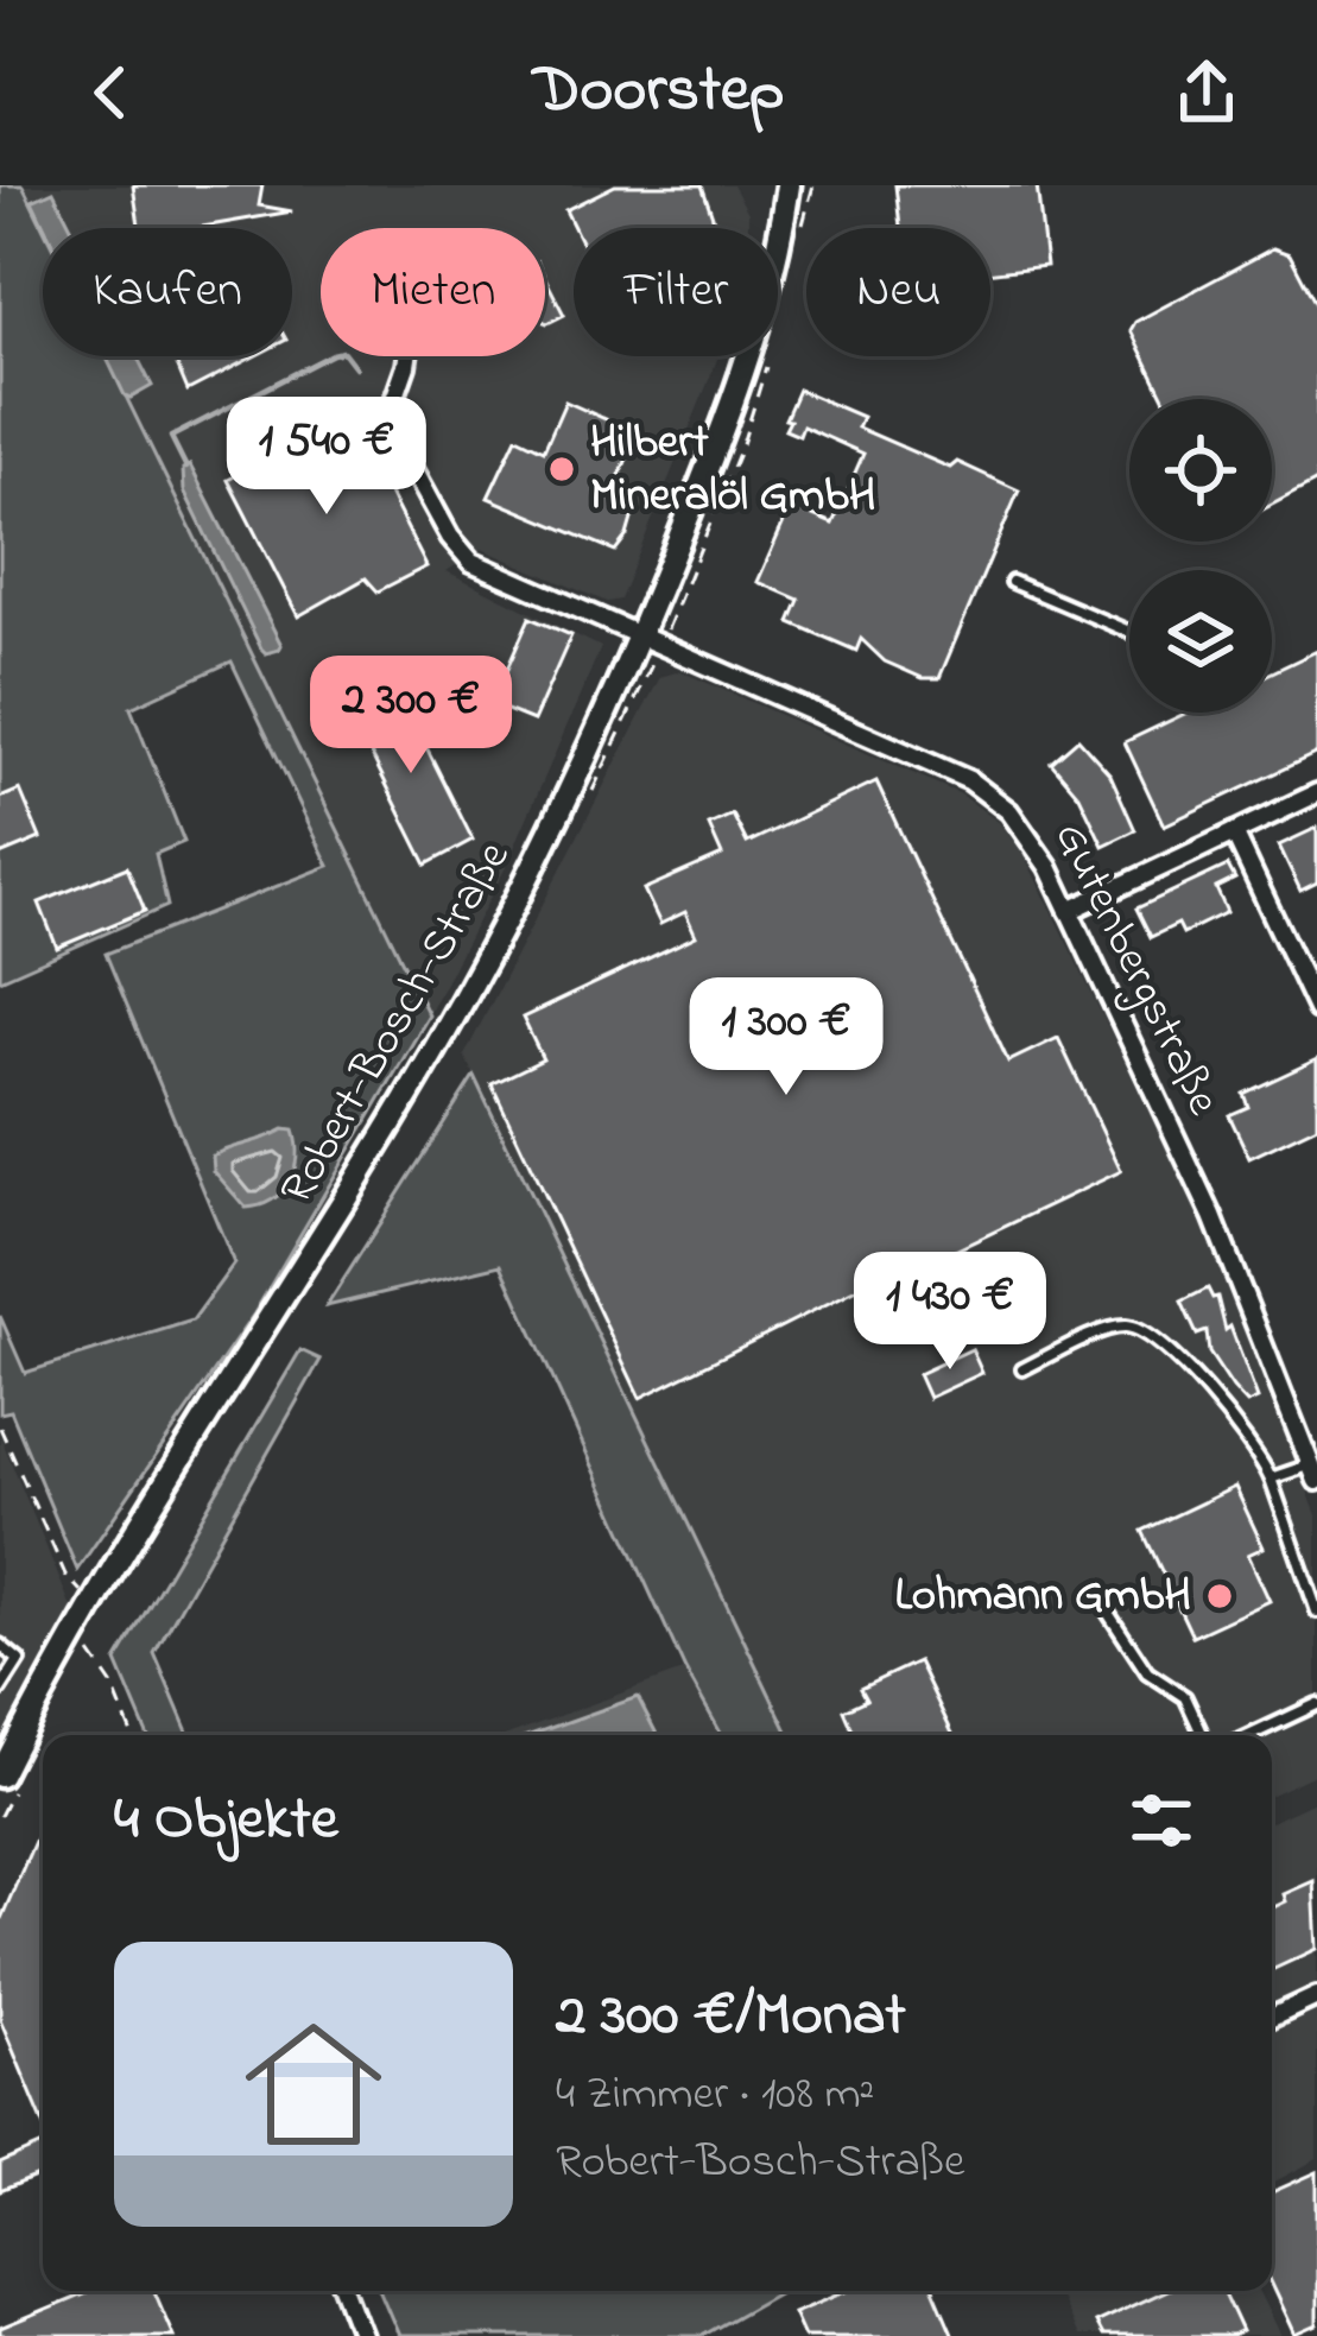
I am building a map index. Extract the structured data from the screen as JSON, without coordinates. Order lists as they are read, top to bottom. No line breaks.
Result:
{"streets":{"street":["Gutenbergstraße","Robert-Bosch-Straße"]},"crossings":[["Gutenbergstraße","Robert-Bosch-Straße"]],"places":["Hilbert Mineralöl GmbH","Lohmann GmbH"],"page":{"header":"Doorstep","chip":["Kaufen","Mieten","Filter","Neu"],"price":["1 540 €","2 300 €","1 300 €","1 430 €"],"heading":"4 Objekte","list":[{"name":"2 300 €/Monat","note":"4 Zimmer · 108 m² · Robert-Bosch-Straße"}]}}
